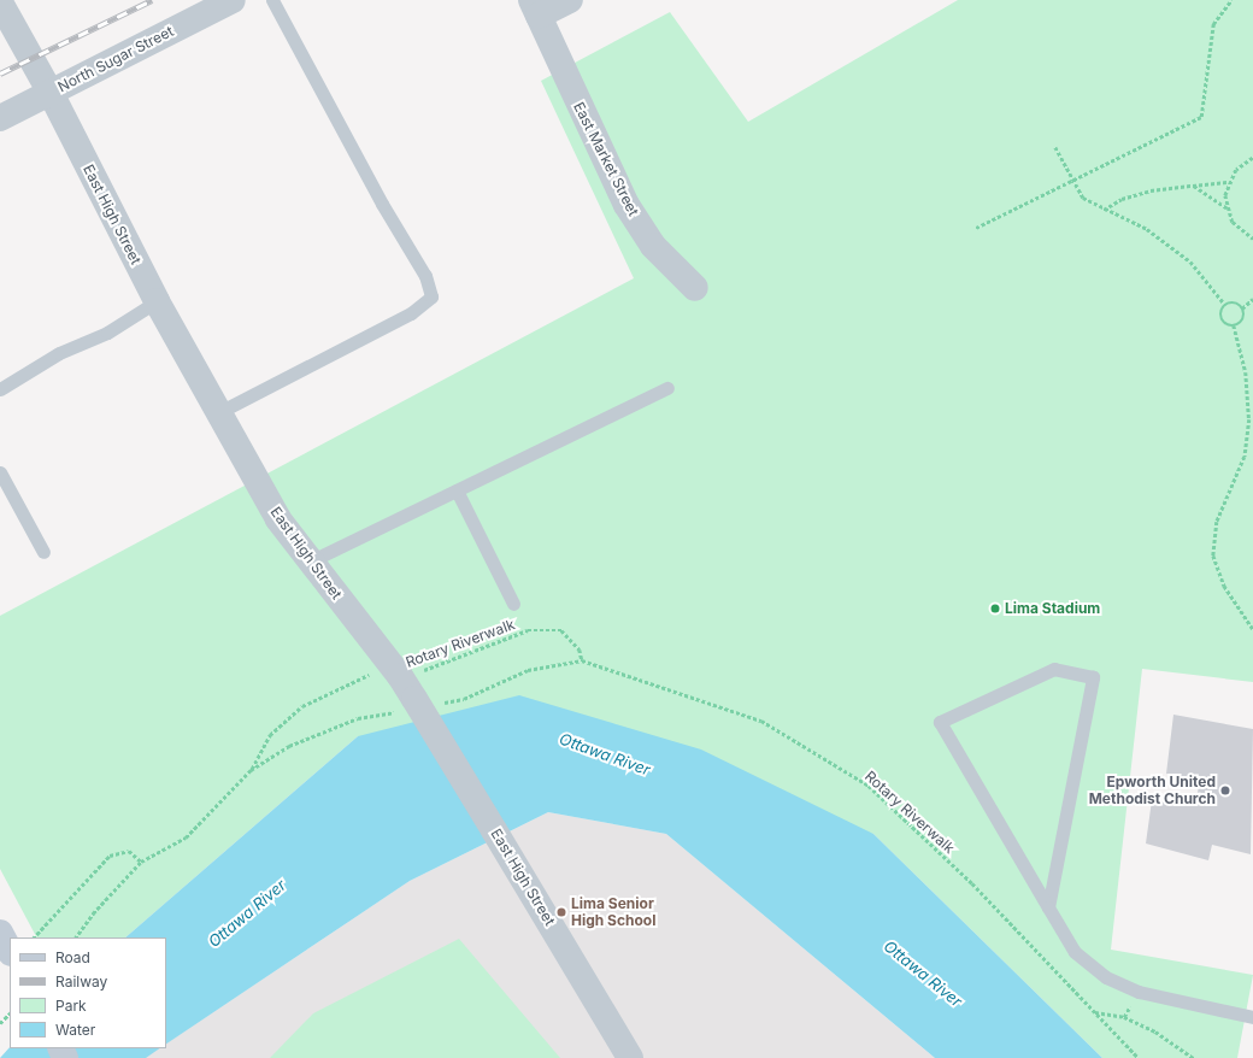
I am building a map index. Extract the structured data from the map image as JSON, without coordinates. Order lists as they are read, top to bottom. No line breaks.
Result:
{"streets":{"street":["North Sugar Street","East Market Street","East High Street"],"path":["Rotary Riverwalk"]},"crossings":[["North Sugar Street","East High Street"],["East High Street","Rotary Riverwalk"]],"water":["Ottawa River"],"places":["Lima Stadium","Epworth United Methodist Church","Lima Senior High School"],"legend":["Road","Railway","Park","Water"]}
